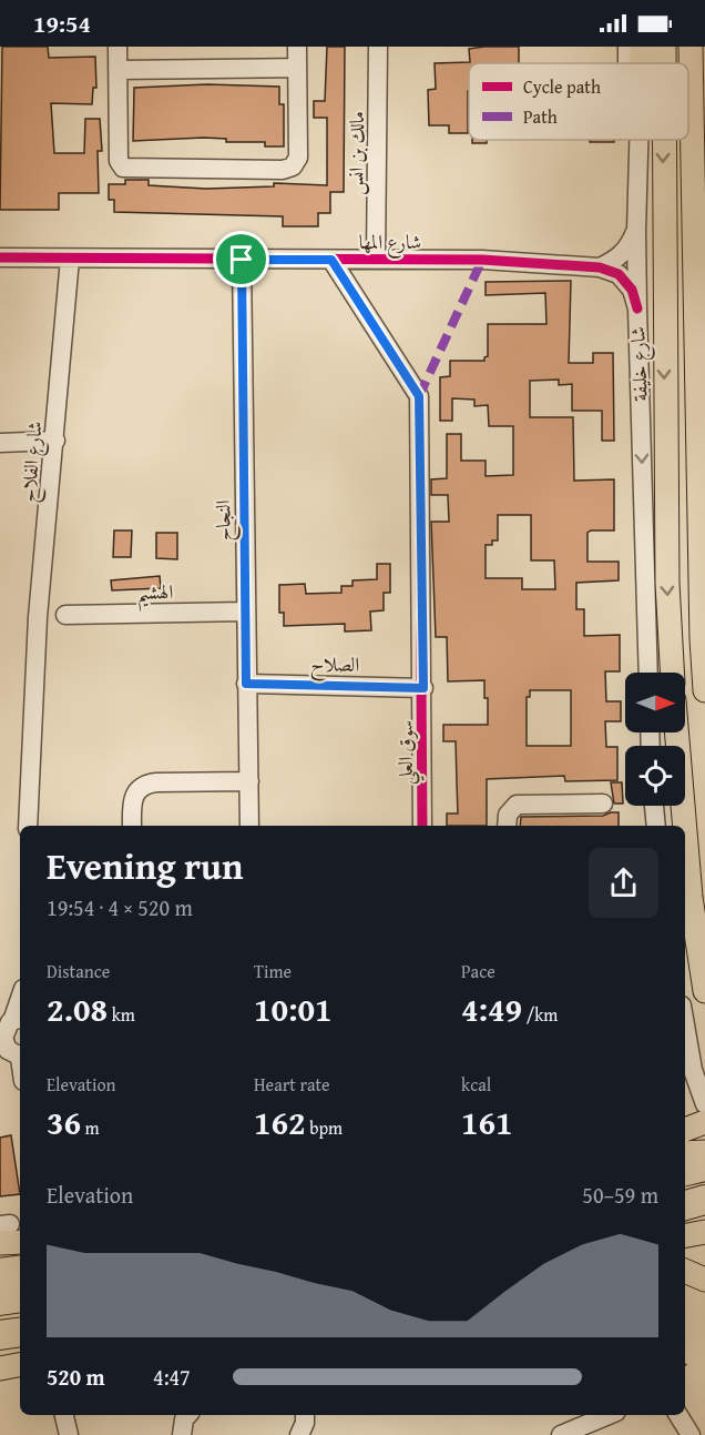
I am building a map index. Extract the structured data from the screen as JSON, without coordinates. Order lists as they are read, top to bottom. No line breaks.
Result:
{"streets":{"main road":["شارع خليفة"],"street":["مالك بن انس","شارع المها","شارع الفلاح","النجاح","الهشيم","الصلاح","سوق العلي"]},"crossings":[["مالك بن انس","شارع المها"],["شارع المها","شارع خليفة"],["شارع المها","شارع الفلاح"],["شارع المها","النجاح"],["شارع المها","سوق العلي"],["النجاح","الهشيم"],["النجاح","الصلاح"],["الصلاح","سوق العلي"]],"one_way":["شارع خليفة"],"legend":["Cycle path","Path"],"north":"right","page":{"status":"19:54","heading":["Evening run","19:54 · 4 × 520 m"],"stats":[["Distance","2.08 km"],["Time","10:01"],["Pace","4:49 /km"],["Elevation","36 m"],["Heart rate","162 bpm"],["kcal","161"]],"chart":["Elevation","50–59 m"],"list":[{"name":"520 m","note":"4:47"}]}}
